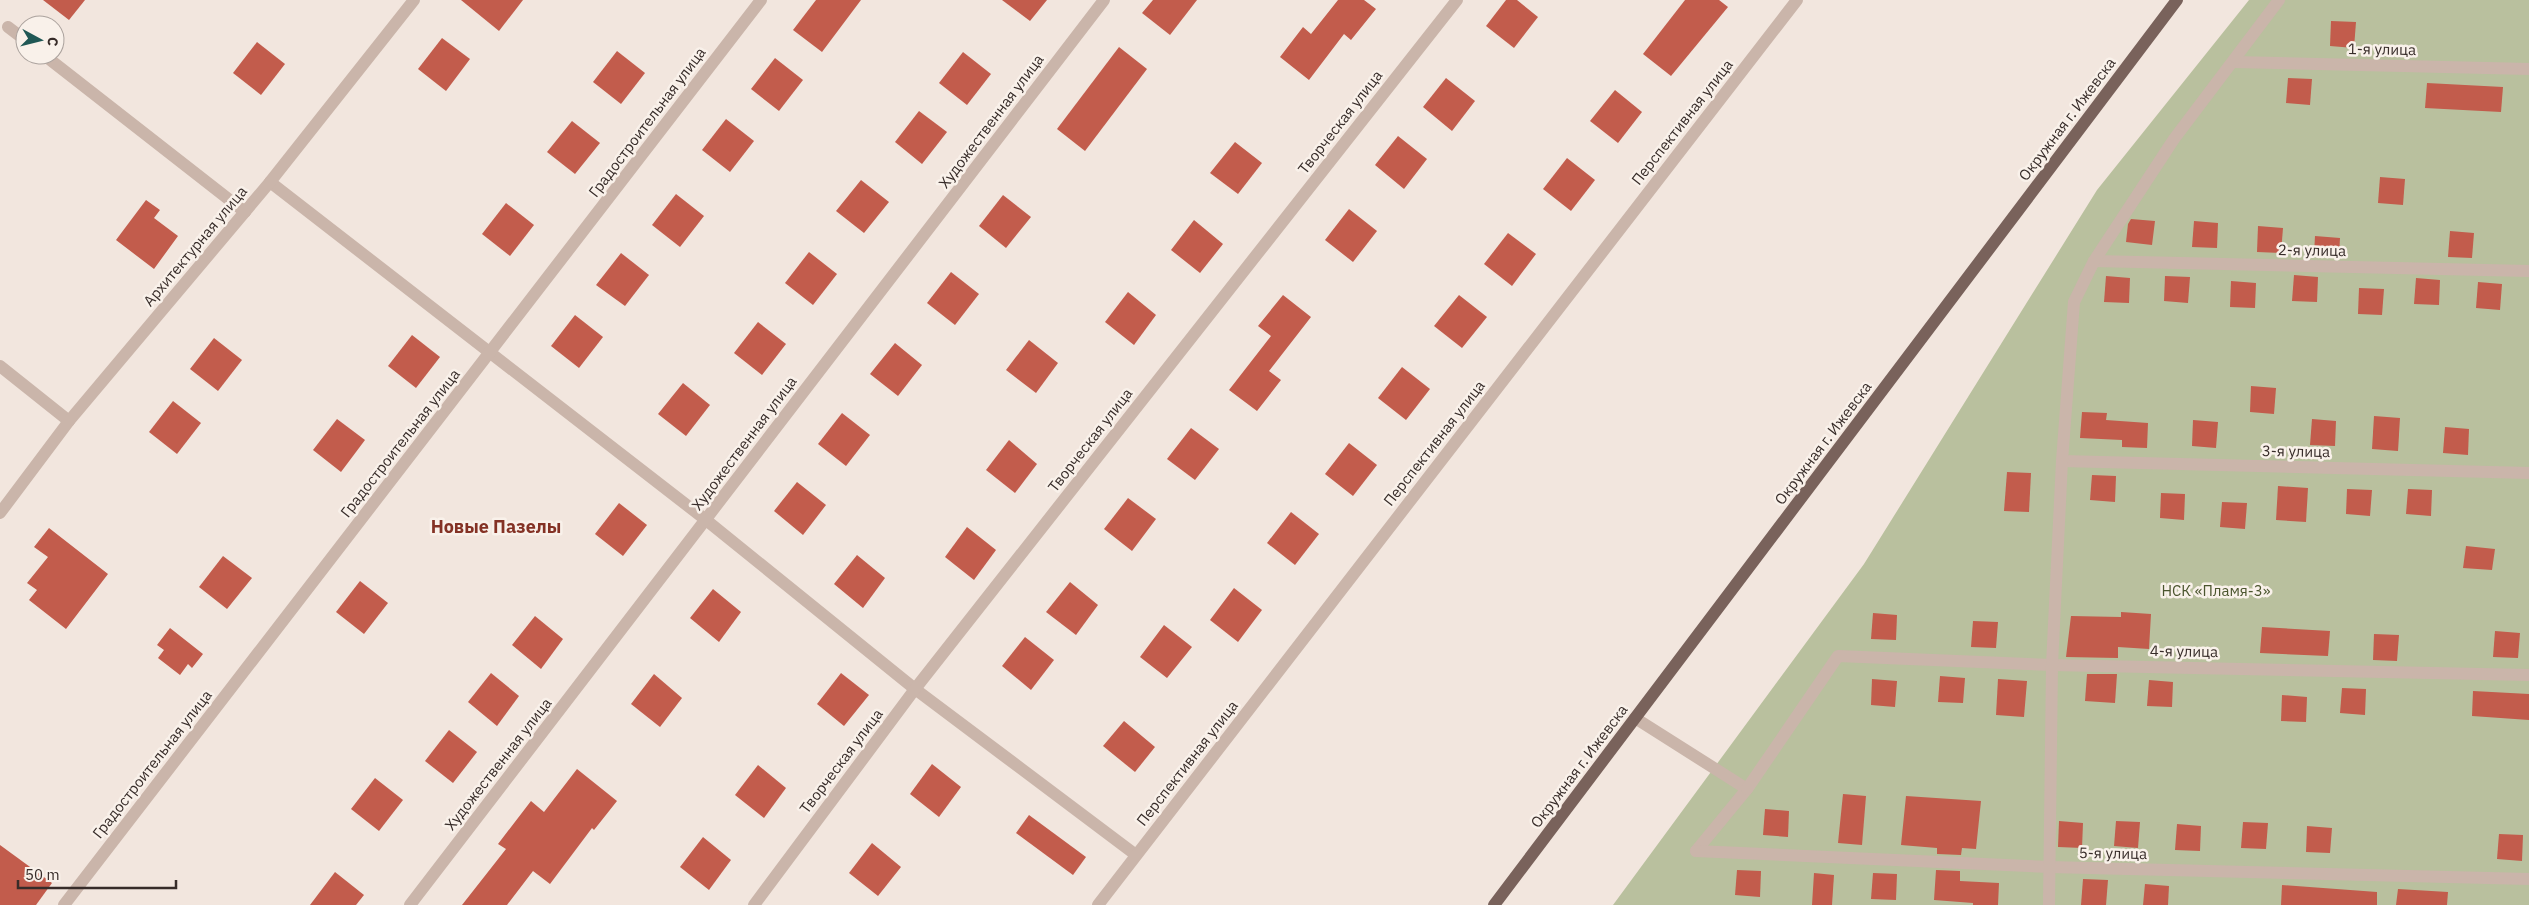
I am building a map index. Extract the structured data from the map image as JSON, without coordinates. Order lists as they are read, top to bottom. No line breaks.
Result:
{"streets":{"main road":["Окружная г. Ижевска"],"street":["1-я улица","Художественная улица","Градостроительная улица","Творческая улица","Перспективная улица","Архитектурная улица","2-я улица","3-я улица","4-я улица","5-я улица"]},"crossings":[["4-я улица","5-я улица"]],"districts":["Новые Пазелы"],"parks":["НСК «Пламя-3»"],"scale_bar":"50 m","north":"right"}
